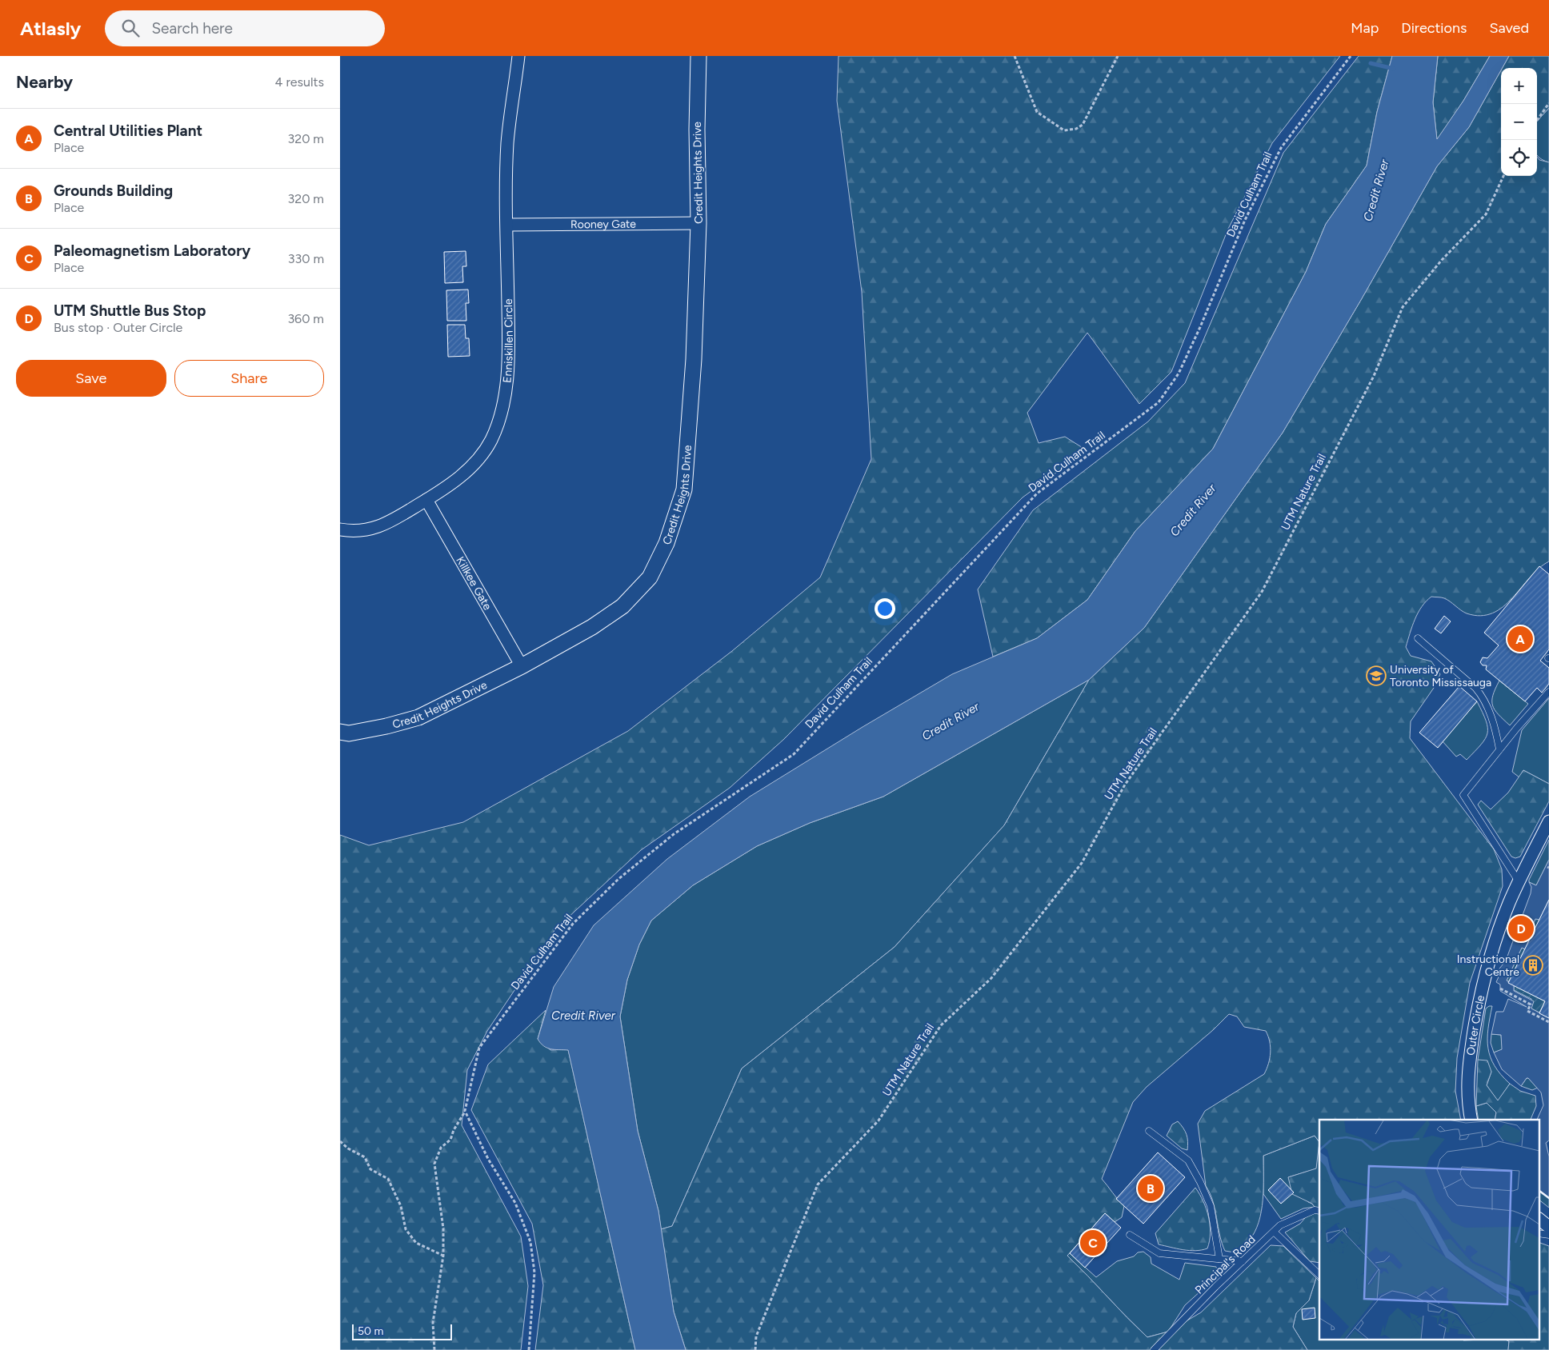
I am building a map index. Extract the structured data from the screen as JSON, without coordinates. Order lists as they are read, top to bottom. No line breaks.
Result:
{"streets":{"street":["Credit Heights Drive","Rooney Gate","Enniskillen Circle","Killkee Gate","Outer Circle"],"lane":["Principal's Road"],"path":["David Culham Trail","UTM Nature Trail"]},"crossings":[["Credit Heights Drive","Rooney Gate"],["Credit Heights Drive","Killkee Gate"],["Rooney Gate","Enniskillen Circle"],["Enniskillen Circle","Killkee Gate"]],"water":["Credit River"],"places":{"school or university":["University of Toronto Mississauga"],"building":["Instructional Centre"]},"scale_bar":"50 m","page":{"header":"Atlasly","search":"Search here","nav":["Map","Directions","Saved"],"heading":["Nearby","4 results"],"map_buttons":["+","−"],"list":[{"mark":"A","name":"Central Utilities Plant","note":"Place","value":"320 m"},{"mark":"B","name":"Grounds Building","note":"Place","value":"320 m"},{"mark":"C","name":"Paleomagnetism Laboratory","note":"Place","value":"330 m"},{"mark":"D","name":"UTM Shuttle Bus Stop","note":"Bus stop · Outer Circle","value":"360 m"}],"buttons":["Save","Share"],"pins":["A","D","B","C"],"scale":"50 m"}}
